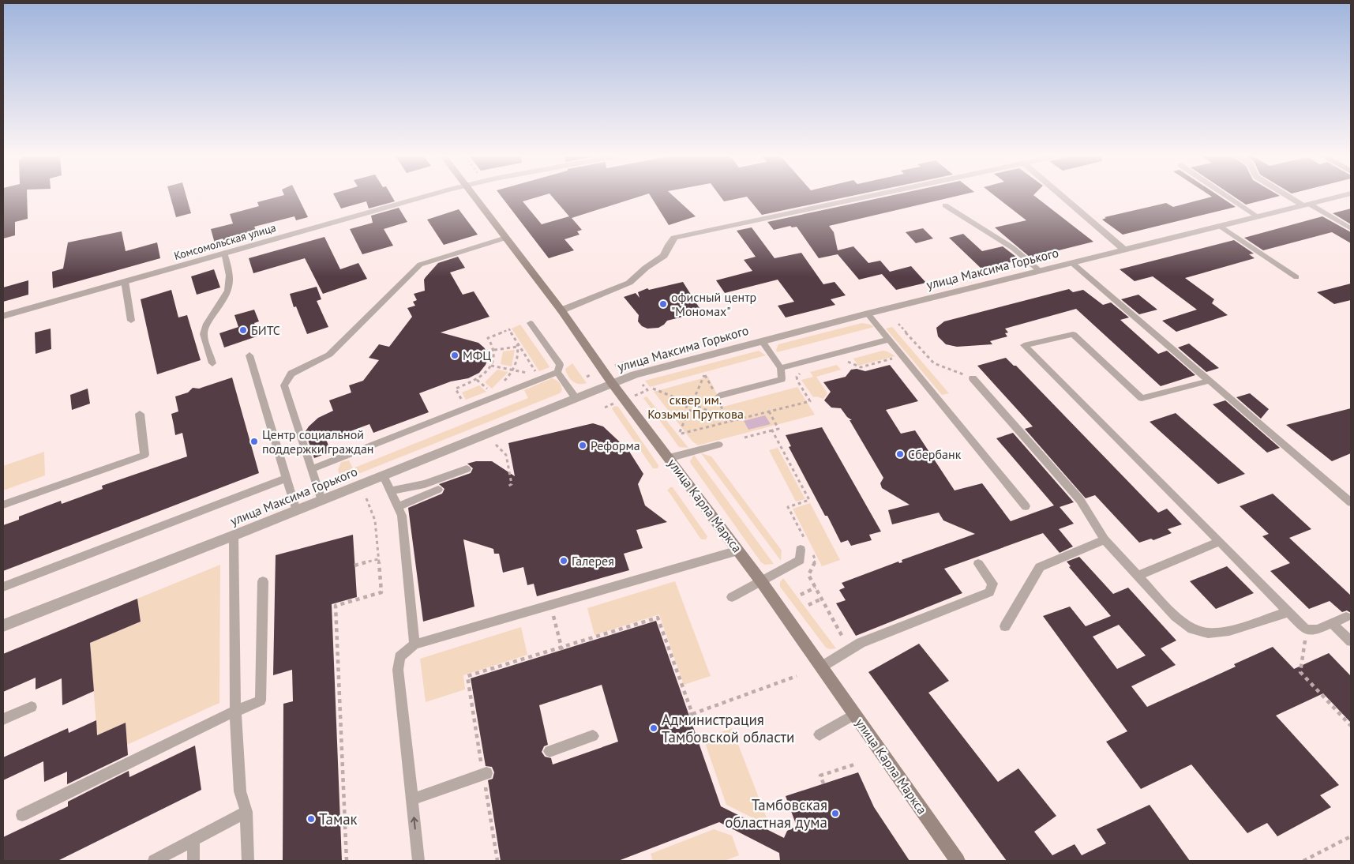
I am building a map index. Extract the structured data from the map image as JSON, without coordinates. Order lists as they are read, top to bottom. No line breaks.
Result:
{"streets":{"main road":["улица Карла Маркса"],"street":["Комсомольская улица","улица Максима Горького"]},"crossings":[["улица Максима Горького","улица Карла Маркса"]],"parks":["сквер им. Козьмы Пруткова"],"places":["офисный центр \"Мономах\"","БИТС","МФЦ","Центр социальной поддержки граждан","Реформа","Сбербанк","Галерея","Администрация Тамбовской области","Тамбовская областная дума","Тамак"]}
